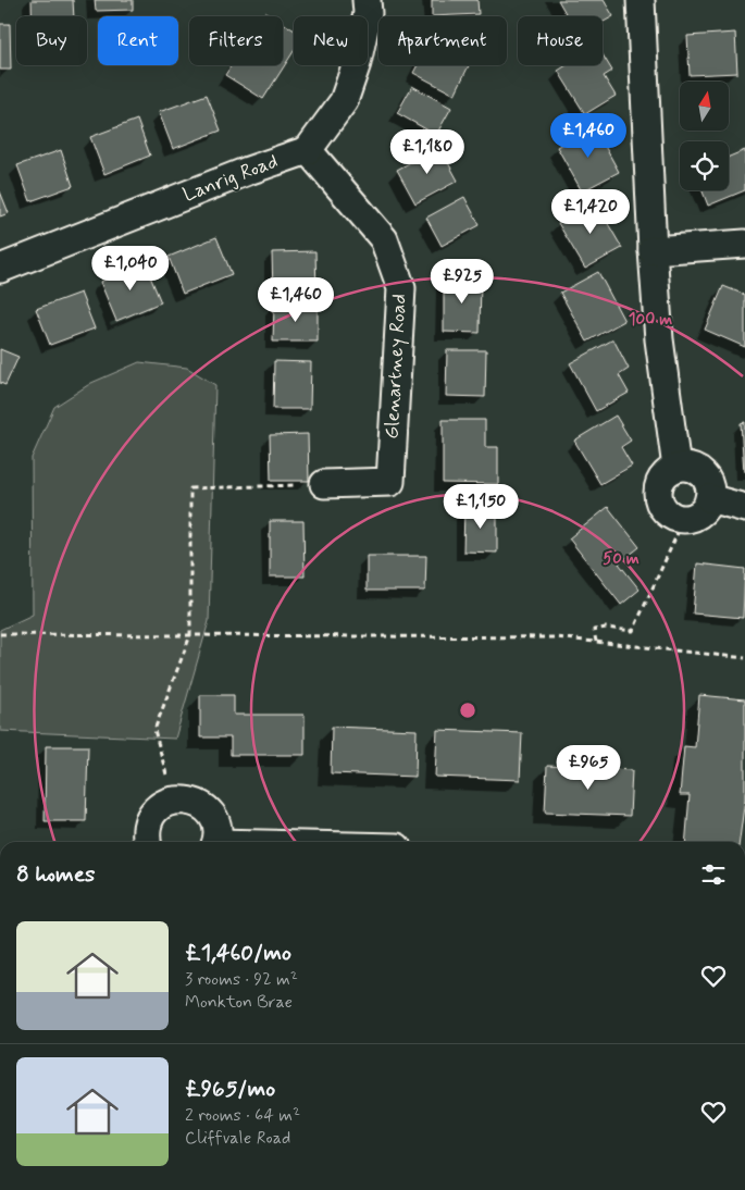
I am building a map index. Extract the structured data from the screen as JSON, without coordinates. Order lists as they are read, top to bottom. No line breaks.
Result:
{"streets":{"street":["Lanrig Road","Glenartney Road"]},"crossings":[["Lanrig Road","Glenartney Road"]],"north":"top","page":{"chip":["Buy","Rent","Filters","New","Apartment","House"],"price":["£1,460","£1,180","£1,420","£1,040","£925","£1,460","£1,150","£965"],"heading":"8 homes","list":[{"name":"£1,460/mo","note":"3 rooms · 92 m² · Monkton Brae"},{"name":"£965/mo","note":"2 rooms · 64 m² · Cliffvale Road"}]},"rings":["100 m","50 m"]}
